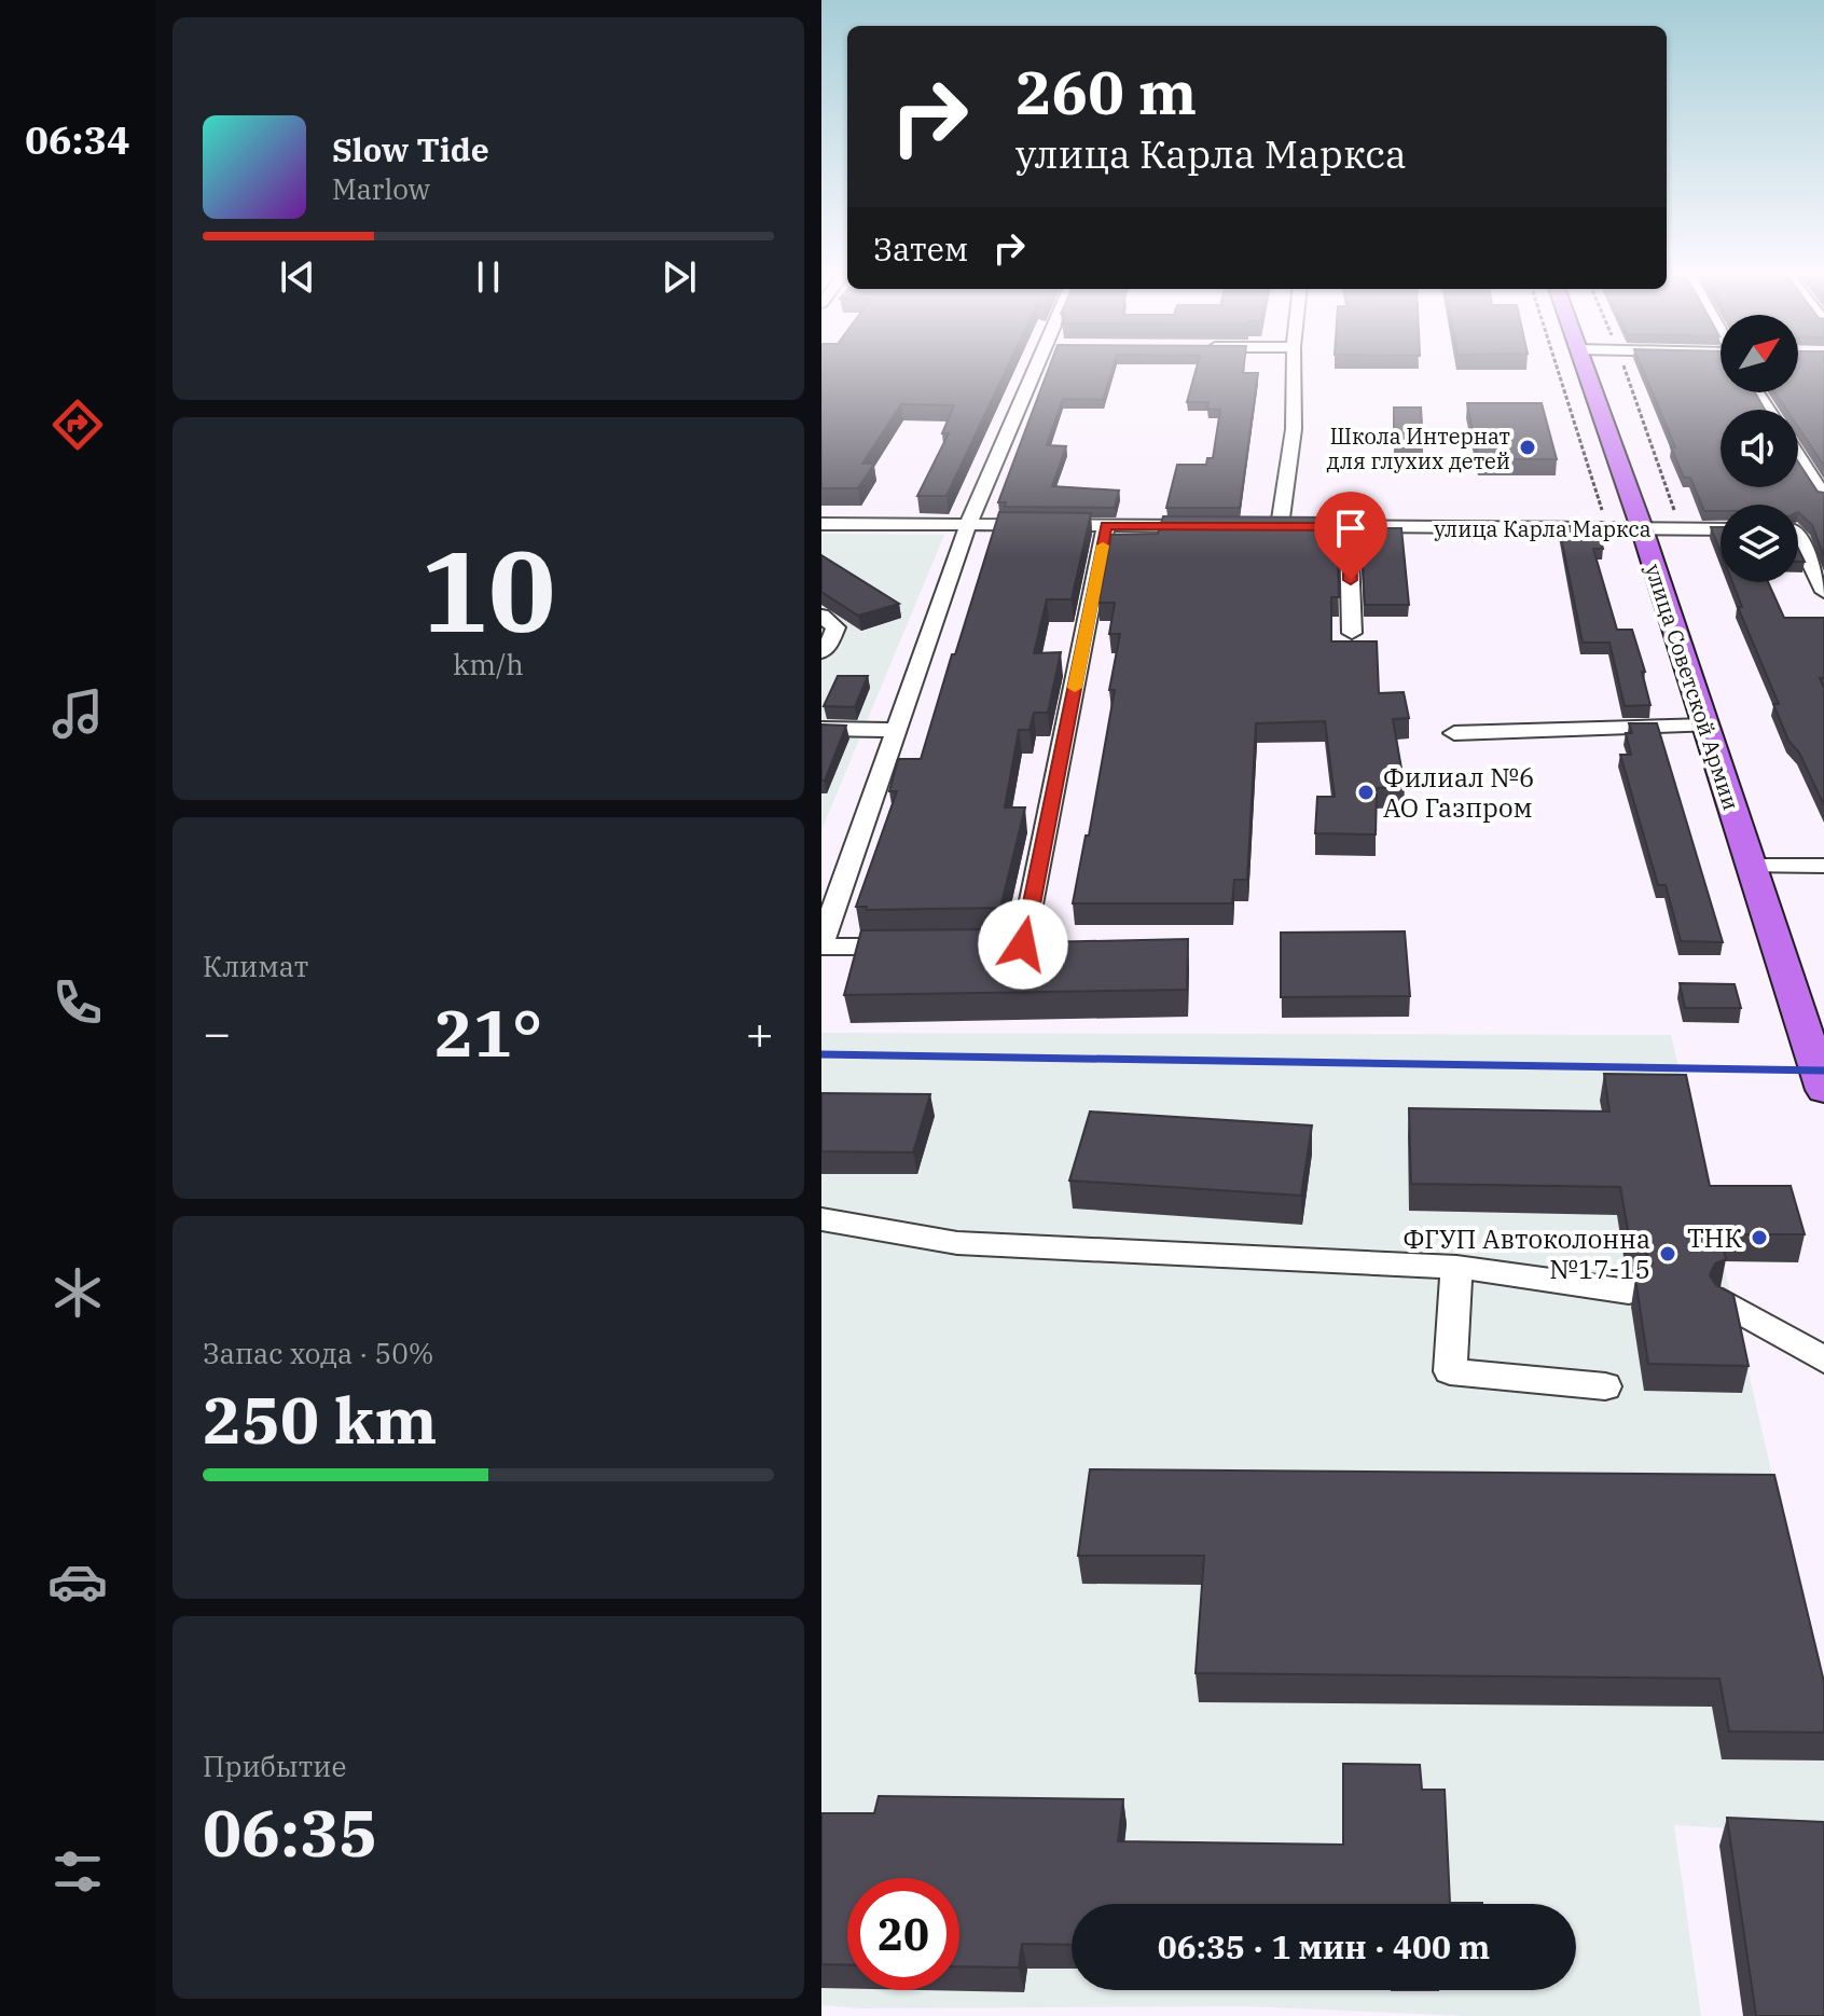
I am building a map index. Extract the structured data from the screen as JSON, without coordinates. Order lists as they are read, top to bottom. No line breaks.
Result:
{"streets":{"main road":["улица Советской Армии"],"street":["улица Карла Маркса"]},"crossings":[["улица Карла Маркса","улица Советской Армии"]],"places":["Школа Интернат для глухих детей","Филиал №6 АО Газпром","ТНК","ФГУП Автоколонна №17-15"],"north":"top right","page":{"tabs":"06:34","turn":["260 m","улица Карла Маркса"],"song":["Slow Tide","Marlow"],"then":"Затем","tile":[["10","km/h"],"Климат",["Запас хода · 50%","250 km"],["Прибытие","06:35"]],"heat":["−","21°","+"],"limit":"20","trip":"06:35 · 1 мин · 400 m"}}
